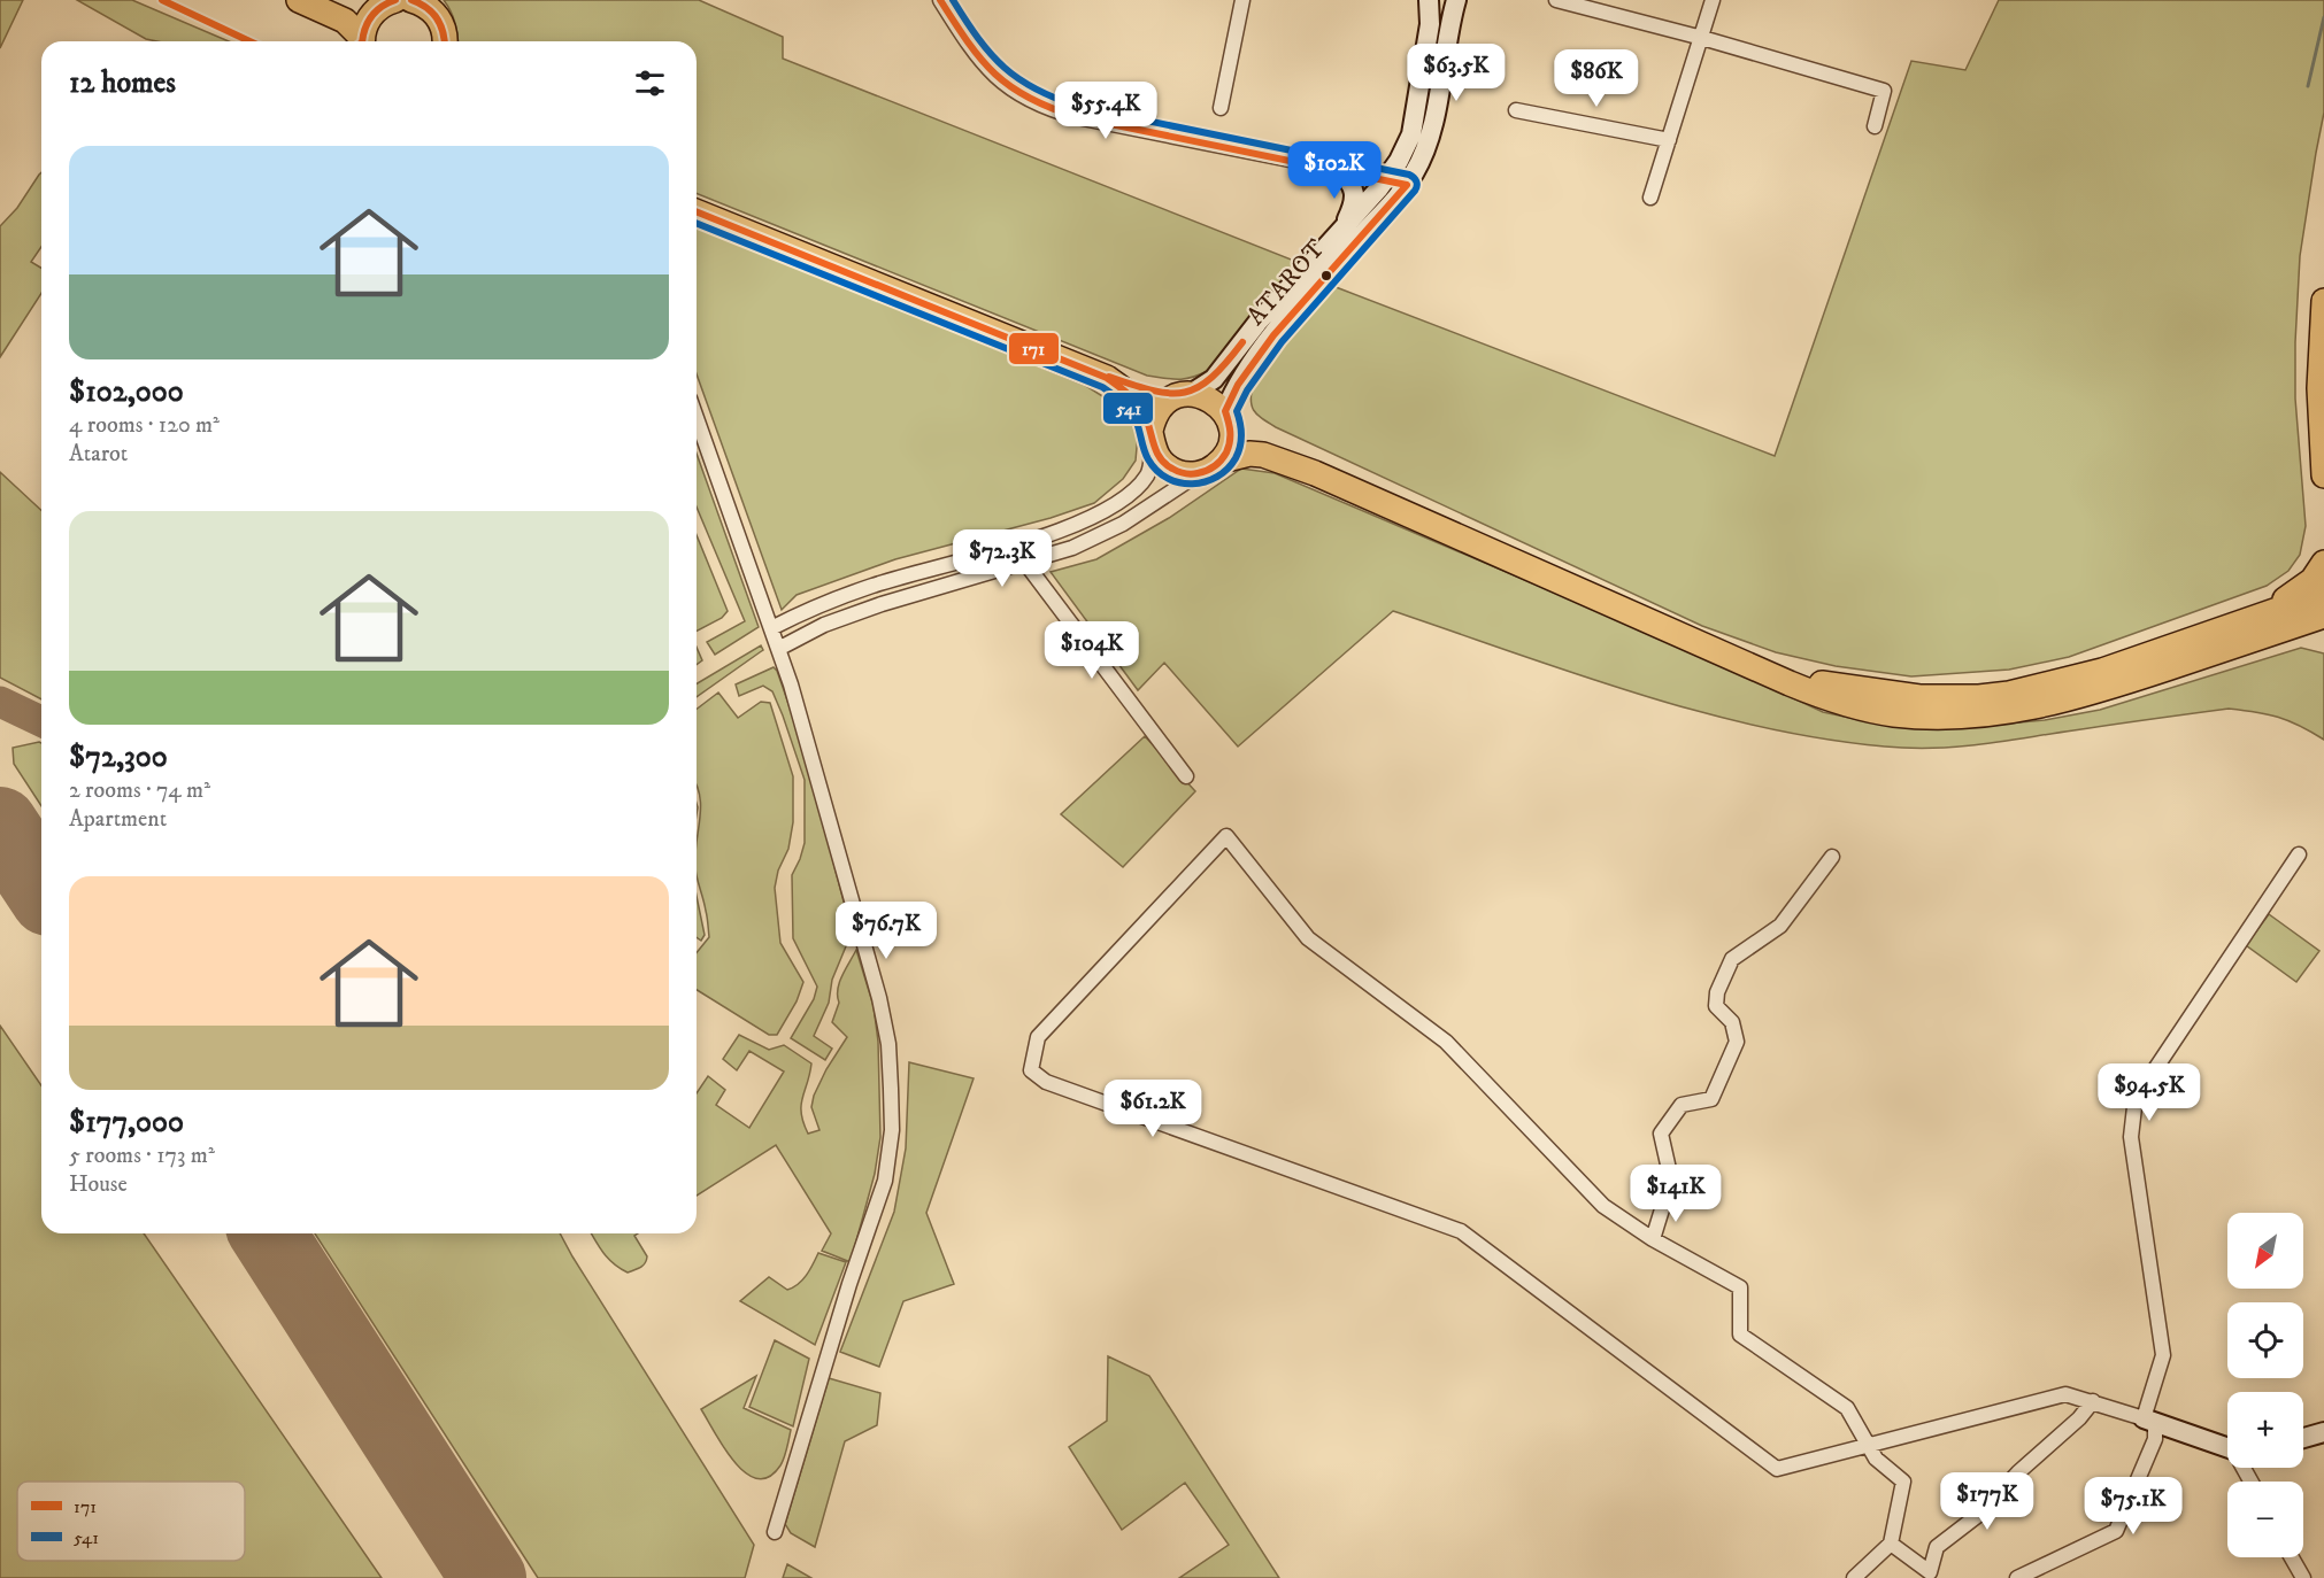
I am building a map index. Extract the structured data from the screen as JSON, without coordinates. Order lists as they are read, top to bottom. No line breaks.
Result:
{"streets":{"street":["ATAROT"]},"lines":["transit line 171","transit line 541"],"legend":["171","541"],"north":"bottom left","page":{"heading":"12 homes","price":["$63.5K","$86K","$55.4K","$102K","$72.3K","$104K","$76.7K","$94.5K","$61.2K","$141K","$177K","$75.1K"],"list":[{"name":"$102,000","note":"4 rooms · 120 m² · Atarot"},{"name":"$72,300","note":"2 rooms · 74 m² · Apartment"},{"name":"$177,000","note":"5 rooms · 173 m² · House"}],"map_buttons":["+","−"]}}
